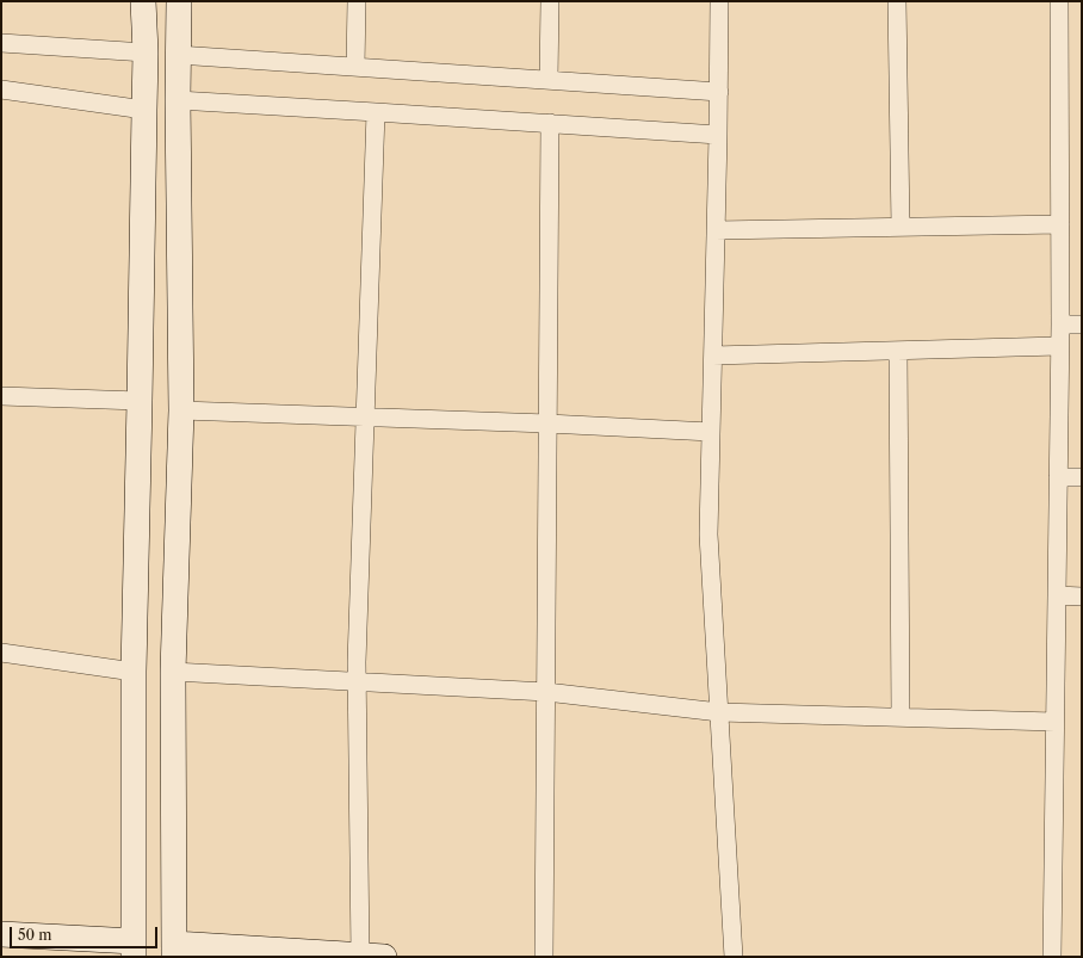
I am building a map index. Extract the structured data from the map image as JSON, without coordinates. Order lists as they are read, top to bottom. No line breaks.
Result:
{"scale_bar":"50 m"}
